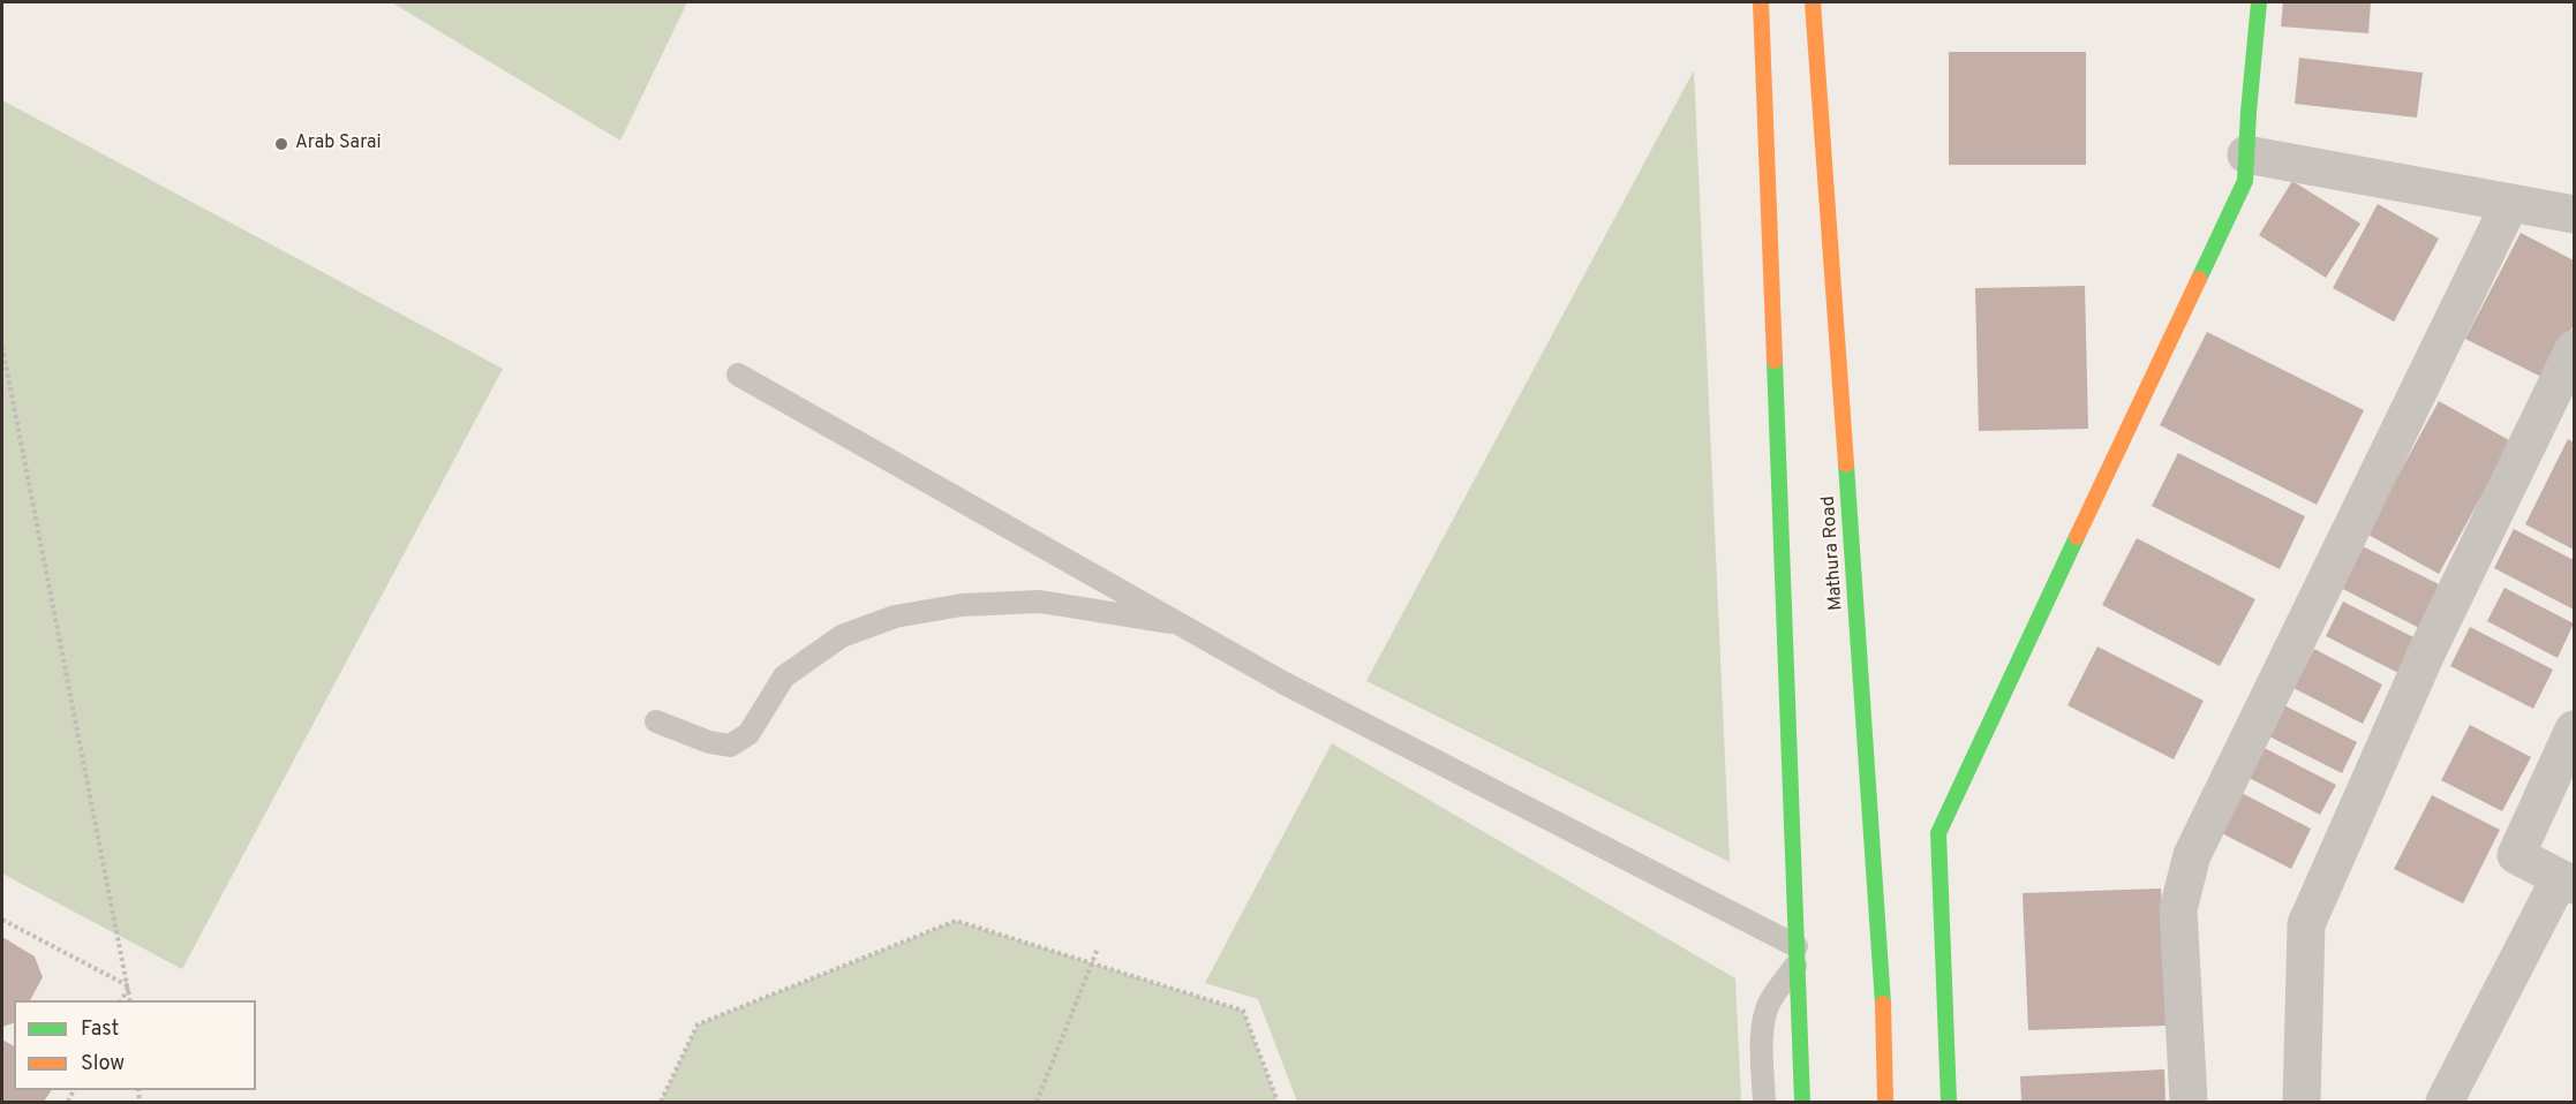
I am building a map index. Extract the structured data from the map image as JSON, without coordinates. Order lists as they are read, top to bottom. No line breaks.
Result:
{"streets":{"main road":["Mathura Road"]},"places":["Arab Sarai"],"legend":["Fast","Slow"]}
